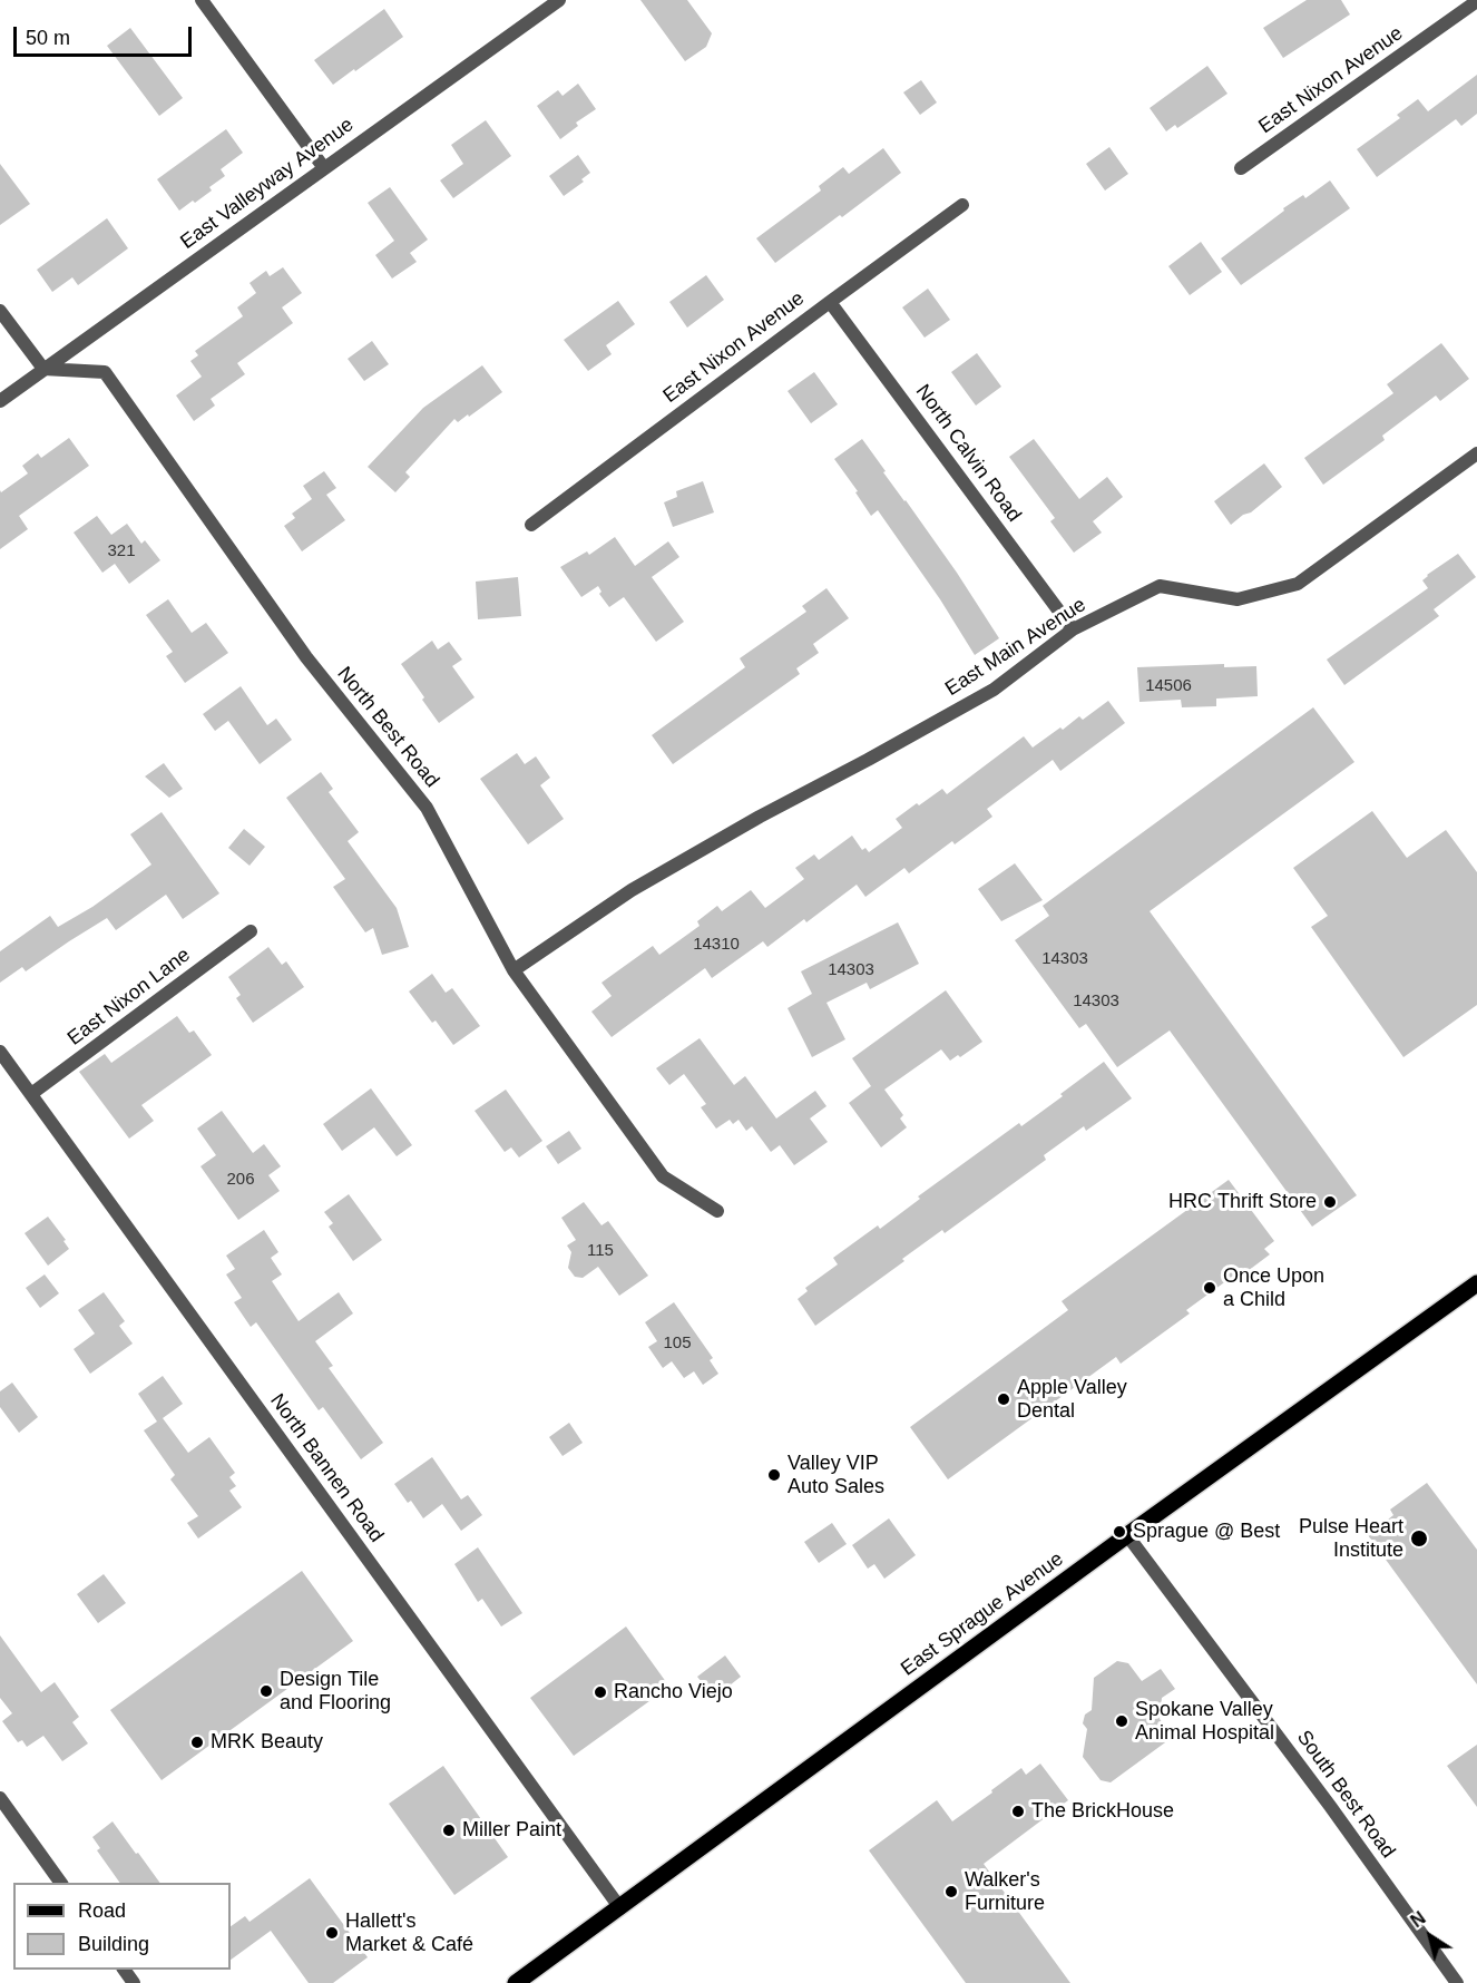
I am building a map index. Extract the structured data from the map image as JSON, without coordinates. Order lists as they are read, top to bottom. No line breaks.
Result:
{"streets":{"main road":["East Sprague Avenue"],"street":["East Nixon Avenue","East Valleyway Avenue","North Calvin Road","East Main Avenue","North Best Road","East Nixon Lane","North Bannen Road","South Best Road"]},"crossings":[["East Nixon Avenue","North Calvin Road"],["East Valleyway Avenue","North Best Road"],["North Calvin Road","East Main Avenue"],["East Main Avenue","North Best Road"],["East Nixon Lane","North Bannen Road"],["North Bannen Road","East Sprague Avenue"],["East Sprague Avenue","South Best Road"]],"places":["HRC Thrift Store","Once Upon a Child","Apple Valley Dental","Valley VIP Auto Sales","Sprague @ Best","Pulse Heart Institute","Design Tile and Flooring","Rancho Viejo","Spokane Valley Animal Hospital","MRK Beauty","The BrickHouse","Miller Paint","Walker's Furniture","Hallett's Market & Café"],"house_numbers":["321","14506","14310","14303","14303","14303","206","115","105"],"legend":["Road","Building"],"scale_bar":"50 m","north":"top left"}
